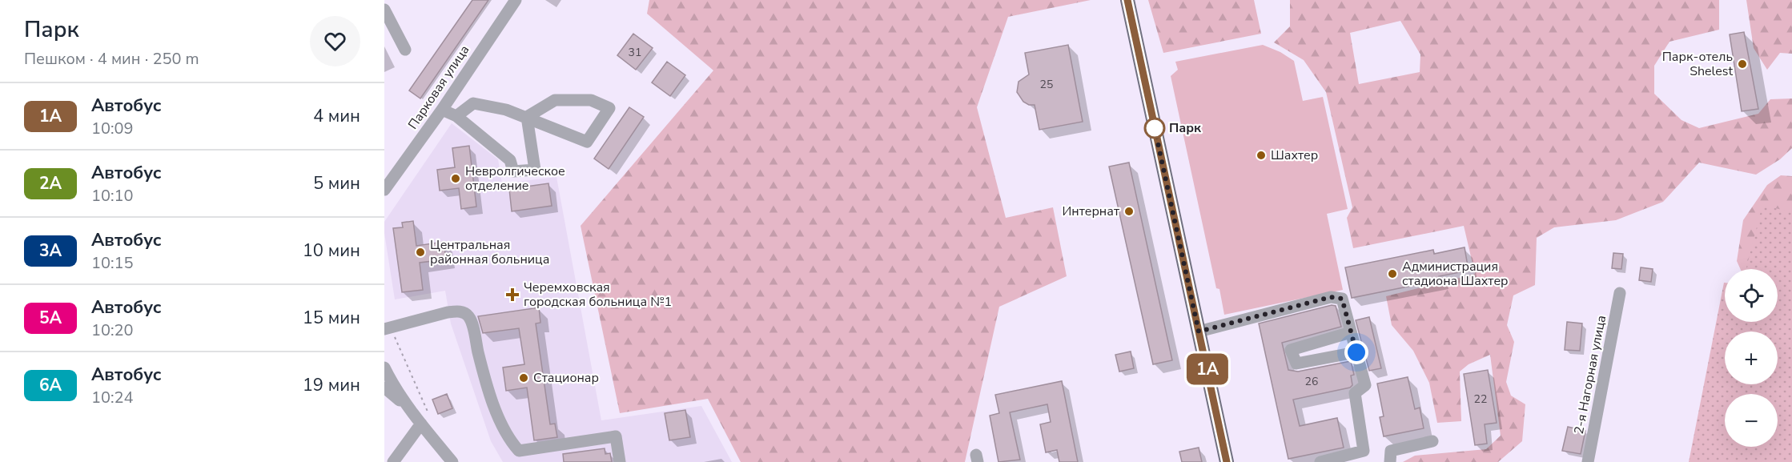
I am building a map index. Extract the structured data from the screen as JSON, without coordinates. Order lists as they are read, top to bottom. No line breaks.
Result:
{"streets":{"street":["Парковая улица","2-я Нагорная улица"]},"places":{"other":["Парк-отель Shelest","Парк","Шахтер","Невролгическое отделение","Интернат","Центральная районная больница","Администрация стадиона Шахтер","Стационар"],"health":["Черемховская городская больница №1"]},"lines":["bus line 1А"],"house_numbers":["31","25","26","22"],"page":{"heading":["Парк","Пешком · 4 мин · 250 m"],"on_map":"1А","list":[{"mark":"1А","name":"Автобус","note":"10:09","value":"4 мин"},{"mark":"2А","name":"Автобус","note":"10:10","value":"5 мин"},{"mark":"3А","name":"Автобус","note":"10:15","value":"10 мин"},{"mark":"5А","name":"Автобус","note":"10:20","value":"15 мин"},{"mark":"6А","name":"Автобус","note":"10:24","value":"19 мин"}],"map_buttons":["+","−"]}}
